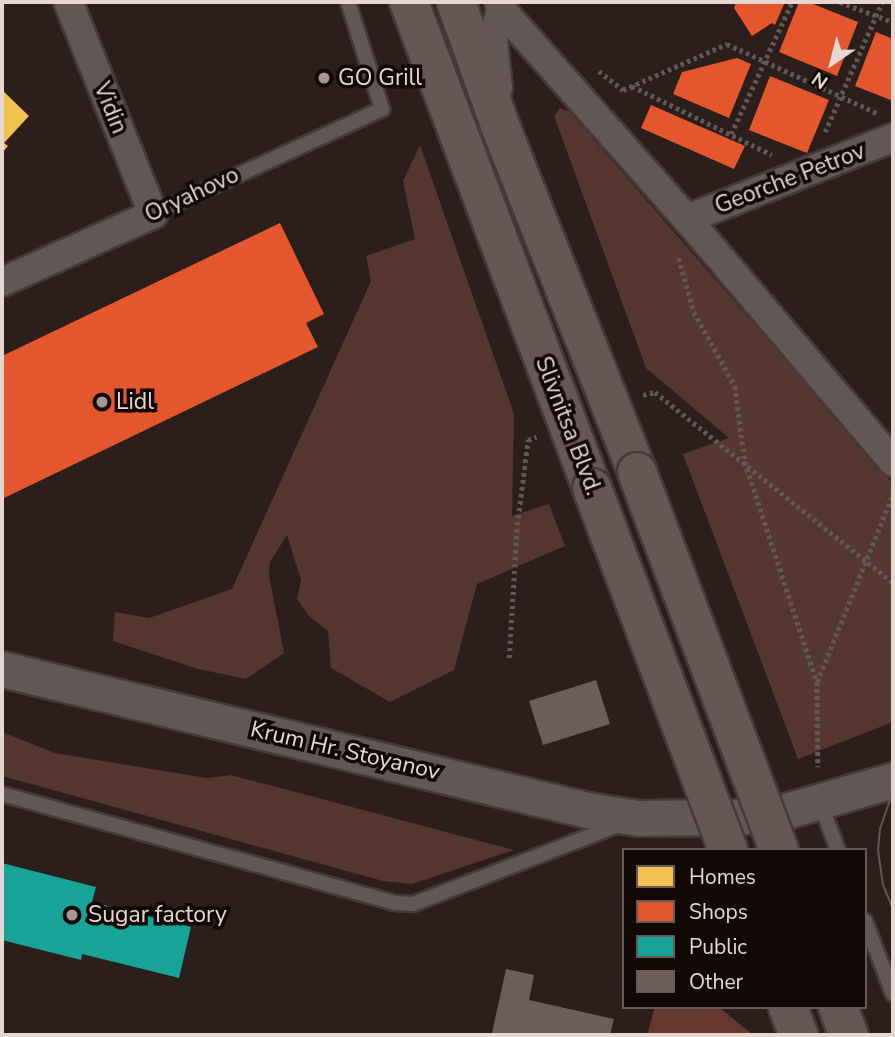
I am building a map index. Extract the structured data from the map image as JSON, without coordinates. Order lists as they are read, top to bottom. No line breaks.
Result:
{"streets":{"main road":["Slivnitsa Blvd."],"street":["Vidin","Georche Petrov","Oryahovo","Krum Hr. Stoyanov"]},"crossings":[["Vidin","Oryahovo"]],"places":["GO Grill","Lidl","Sugar factory"],"legend":["Homes","Shops","Public","Other"],"north":"bottom left"}
